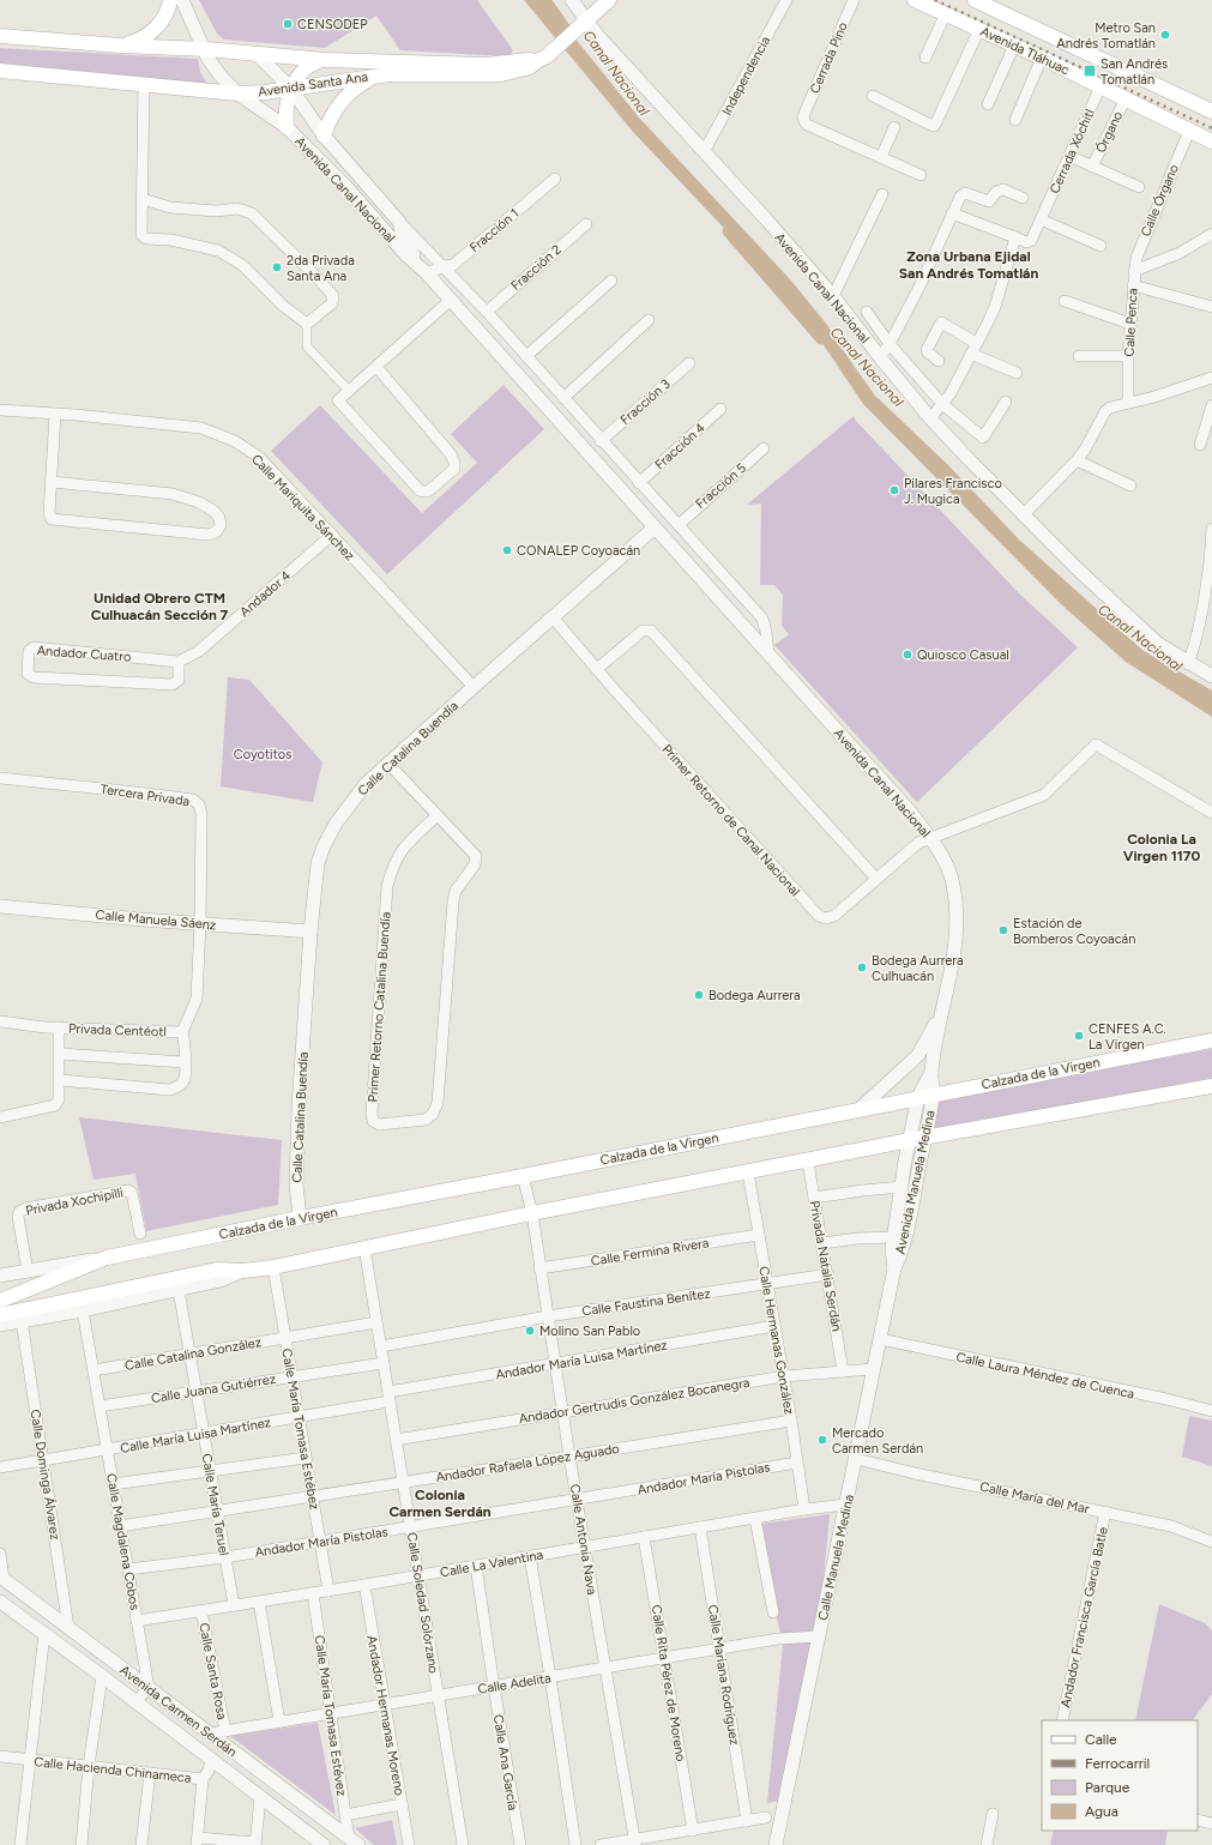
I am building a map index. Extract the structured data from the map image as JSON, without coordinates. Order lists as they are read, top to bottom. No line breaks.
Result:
{"streets":{"main road":["Avenida Tláhuac","Avenida Santa Ana","Calzada de la Virgen"],"street":["Cerrada Pino","Independencia","Órgano","Cerrada Xóchitl","Avenida Canal Nacional","Calle Órgano","Fracción 1","Fracción 2","Calle Penca","Fracción 3","Fracción 4","Fracción 5","Calle Mariquita Sánchez","Andador 4","Andador Cuatro","Calle Catalina Buendía","Tercera Privada","Primer Retorno de Canal Nacional","Calle Manuela Sáenz","Primer Retorno Catalina Buendía","Privada Centéotl","Avenida Manuela Medina","Privada Xochipilli","Calle Fermina Rivera","Privada Natalia Serdán","Calle Faustina Benítez","Calle Hermanas González","Calle Catalina González","Andador María Luisa Martínez","Calle Laura Méndez de Cuenca","Calle Juana Gutiérrez","Andador Gertrudis González Bocanegra","Calle María Tomasa Estébez","Calle María Luisa Martínez","Andador Rafaela López Aguado","Calle Dominga Álvarez","Andador María Pistolas","Calle María del Mar","Calle María Teruel","Calle Antonia Nava","Calle Magdalena Cobos","Calle Manuela Medina","Calle La Valentina","Calle Soledad Solórzano","Andador Francisca García Batle","Calle Santa Rosa","Calle Mariana Rodríguez","Calle Adelita","Calle Rita Pérez de Moreno","Avenida Carmen Serdán","Calle María Tomasa Estévez","Andador Hermanas Moreno","Calle Ana García","Calle Hacienda Chinameca"]},"crossings":[["Avenida Tláhuac","Órgano"],["Avenida Tláhuac","Cerrada Xóchitl"],["Avenida Tláhuac","Calle Órgano"],["Independencia","Avenida Canal Nacional"],["Avenida Santa Ana","Avenida Canal Nacional"],["Avenida Canal Nacional","Fracción 1"],["Avenida Canal Nacional","Fracción 2"],["Avenida Canal Nacional","Fracción 3"],["Avenida Canal Nacional","Fracción 4"],["Avenida Canal Nacional","Fracción 5"],["Avenida Canal Nacional","Calle Catalina Buendía"],["Avenida Canal Nacional","Primer Retorno de Canal Nacional"],["Avenida Canal Nacional","Calzada de la Virgen"],["Avenida Canal Nacional","Avenida Manuela Medina"],["Calle Órgano","Calle Penca"],["Calle Mariquita Sánchez","Andador 4"],["Calle Mariquita Sánchez","Calle Catalina Buendía"],["Andador 4","Andador Cuatro"],["Calle Catalina Buendía","Primer Retorno de Canal Nacional"],["Calle Catalina Buendía","Calle Manuela Sáenz"],["Calle Catalina Buendía","Primer Retorno Catalina Buendía"],["Calle Catalina Buendía","Calzada de la Virgen"],["Tercera Privada","Calle Manuela Sáenz"],["Tercera Privada","Privada Centéotl"],["Calle Manuela Sáenz","Privada Centéotl"],["Calzada de la Virgen","Avenida Manuela Medina"],["Calzada de la Virgen","Privada Xochipilli"],["Calzada de la Virgen","Calle Antonia Nava"],["Avenida Manuela Medina","Calle Manuela Medina"],["Calle Fermina Rivera","Calle Hermanas González"],["Calle Fermina Rivera","Calle Antonia Nava"],["Privada Natalia Serdán","Calle Faustina Benítez"],["Privada Natalia Serdán","Andador Gertrudis González Bocanegra"],["Calle Faustina Benítez","Calle Hermanas González"],["Calle Faustina Benítez","Calle Antonia Nava"],["Calle Faustina Benítez","Calle Soledad Solórzano"],["Calle Hermanas González","Andador María Luisa Martínez"],["Calle Hermanas González","Andador Gertrudis González Bocanegra"],["Calle Hermanas González","Andador Rafaela López Aguado"],["Calle Hermanas González","Andador María Pistolas"],["Calle Hermanas González","Calle La Valentina"],["Calle Catalina González","Calle María Tomasa Estébez"],["Calle Catalina González","Calle María Teruel"],["Calle Catalina González","Calle Magdalena Cobos"],["Calle Catalina González","Calle Soledad Solórzano"],["Andador María Luisa Martínez","Calle María Luisa Martínez"],["Andador María Luisa Martínez","Calle Antonia Nava"],["Andador María Luisa Martínez","Calle Soledad Solórzano"],["Calle Laura Méndez de Cuenca","Calle Manuela Medina"],["Calle Juana Gutiérrez","Calle María Tomasa Estébez"],["Calle Juana Gutiérrez","Calle María Teruel"],["Calle Juana Gutiérrez","Calle Magdalena Cobos"],["Calle Juana Gutiérrez","Calle Soledad Solórzano"],["Andador Gertrudis González Bocanegra","Calle Antonia Nava"],["Andador Gertrudis González Bocanegra","Calle Manuela Medina"],["Andador Gertrudis González Bocanegra","Calle Soledad Solórzano"],["Calle María Tomasa Estébez","Calle María Luisa Martínez"],["Calle María Tomasa Estébez","Andador Rafaela López Aguado"],["Calle María Tomasa Estébez","Andador María Pistolas"],["Calle María Tomasa Estébez","Calle La Valentina"],["Calle María Luisa Martínez","Calle Dominga Álvarez"],["Calle María Luisa Martínez","Calle María Teruel"],["Calle María Luisa Martínez","Calle Magdalena Cobos"],["Calle María Luisa Martínez","Calle Soledad Solórzano"],["Andador Rafaela López Aguado","Calle María Teruel"],["Andador Rafaela López Aguado","Calle Antonia Nava"],["Andador Rafaela López Aguado","Calle Magdalena Cobos"],["Andador Rafaela López Aguado","Calle Soledad Solórzano"],["Calle Dominga Álvarez","Avenida Carmen Serdán"],["Andador María Pistolas","Calle María Teruel"],["Andador María Pistolas","Calle Antonia Nava"],["Andador María Pistolas","Calle Magdalena Cobos"],["Andador María Pistolas","Calle Soledad Solórzano"],["Calle María del Mar","Calle Manuela Medina"],["Calle María del Mar","Andador Francisca García Batle"],["Calle María Teruel","Calle La Valentina"],["Calle Antonia Nava","Calle La Valentina"],["Calle Antonia Nava","Calle Adelita"],["Calle Magdalena Cobos","Calle La Valentina"],["Calle Magdalena Cobos","Avenida Carmen Serdán"],["Calle Manuela Medina","Calle La Valentina"],["Calle Manuela Medina","Calle Adelita"],["Calle La Valentina","Calle Soledad Solórzano"],["Calle La Valentina","Calle Santa Rosa"],["Calle La Valentina","Calle Mariana Rodríguez"],["Calle La Valentina","Calle Rita Pérez de Moreno"],["Calle La Valentina","Calle María Tomasa Estévez"],["Calle La Valentina","Andador Hermanas Moreno"],["Calle La Valentina","Calle Ana García"],["Calle Soledad Solórzano","Calle Adelita"],["Calle Santa Rosa","Calle Adelita"],["Calle Mariana Rodríguez","Calle Adelita"],["Calle Adelita","Calle Rita Pérez de Moreno"],["Calle Adelita","Avenida Carmen Serdán"],["Calle Adelita","Calle María Tomasa Estévez"],["Calle Adelita","Andador Hermanas Moreno"],["Calle Adelita","Calle Ana García"],["Avenida Carmen Serdán","Calle María Tomasa Estévez"],["Avenida Carmen Serdán","Calle Hacienda Chinameca"]],"districts":["Zona Urbana Ejidal San Andrés Tomatlán","Unidad Obrero CTM Culhuacán Sección 7","Colonia La Virgen 1170","Colonia Carmen Serdán"],"water":["Canal Nacional"],"parks":["Coyotitos"],"places":{"other":["CENSODEP","Metro San Andrés Tomatlán","2da Privada Santa Ana","Pilares Francisco J. Mugica","CONALEP Coyoacán","Quiosco Casual","Estación de Bomberos Coyoacán","Bodega Aurrera Culhuacán","Bodega Aurrera","CENFES A.C. La Virgen","Molino San Pablo","Mercado Carmen Serdán"],"transit":["San Andrés Tomatlán"]},"legend":["Calle","Ferrocarril","Parque","Agua"]}
